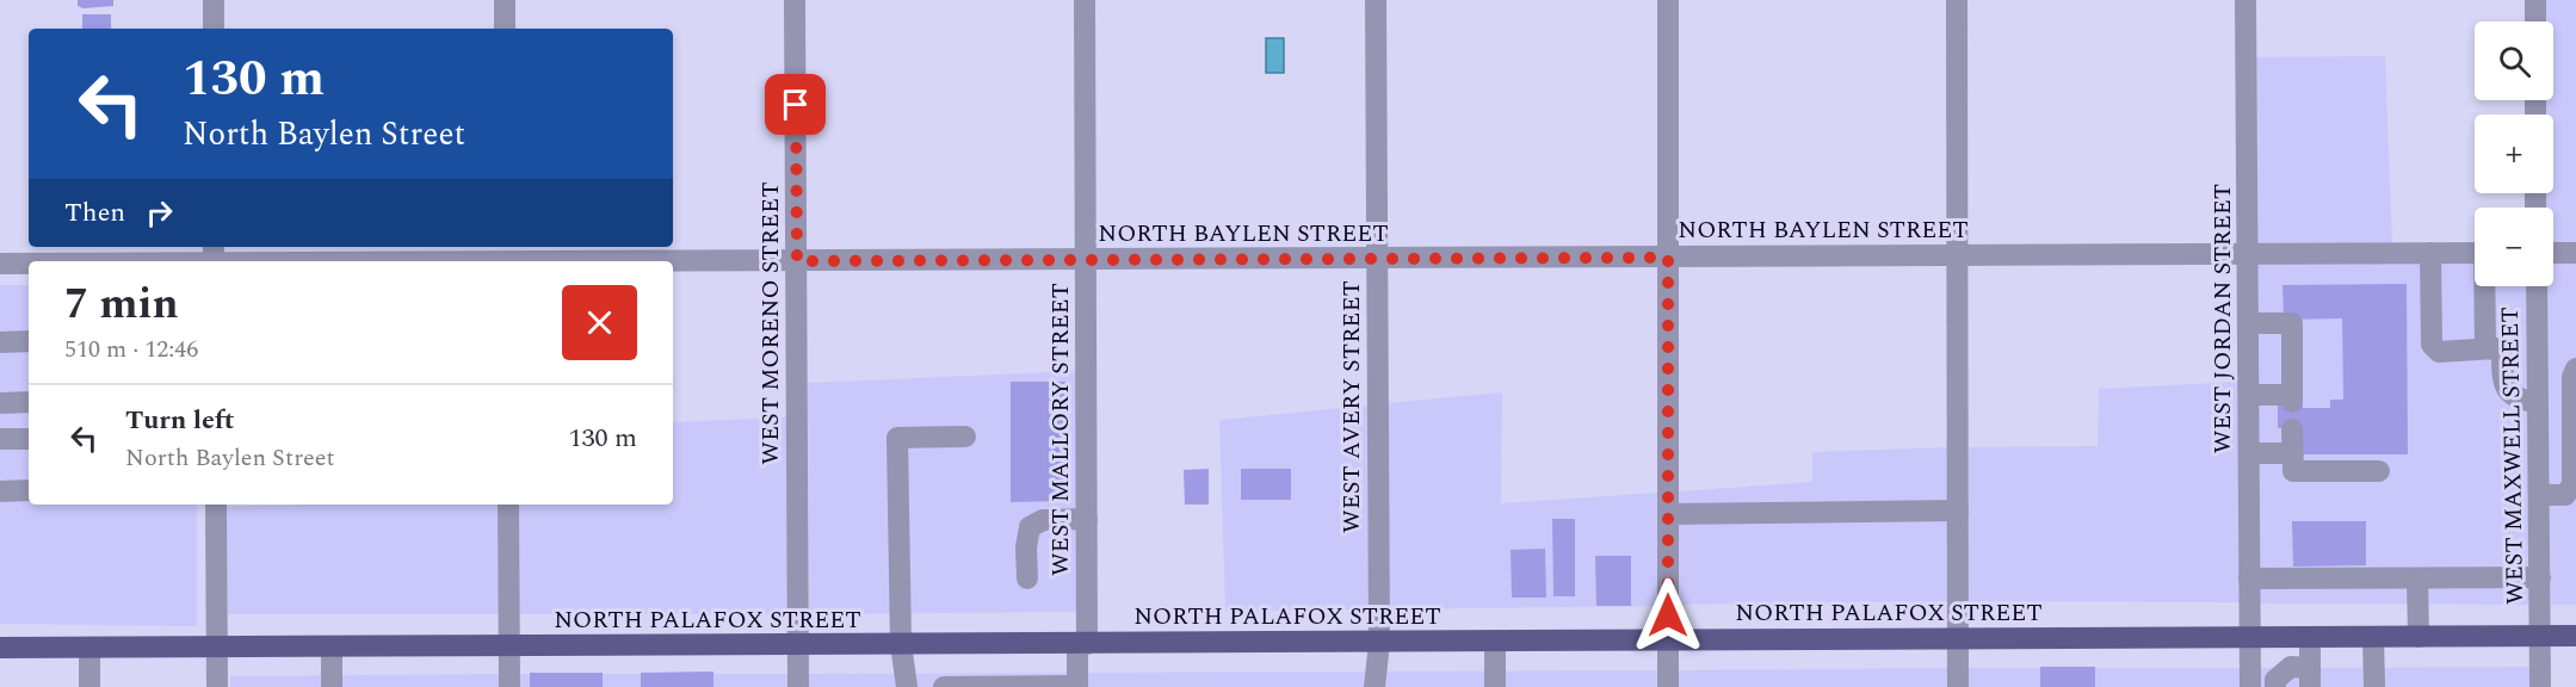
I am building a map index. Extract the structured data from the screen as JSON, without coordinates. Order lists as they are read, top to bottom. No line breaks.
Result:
{"streets":{"main road":["NORTH PALAFOX STREET"],"street":["NORTH BAYLEN STREET","WEST JORDAN STREET","WEST MORENO STREET","WEST AVERY STREET","WEST MALLORY STREET","WEST MAXWELL STREET"]},"crossings":[["NORTH BAYLEN STREET","WEST JORDAN STREET"],["NORTH BAYLEN STREET","WEST MORENO STREET"],["NORTH BAYLEN STREET","WEST AVERY STREET"],["NORTH BAYLEN STREET","WEST MALLORY STREET"],["WEST JORDAN STREET","NORTH PALAFOX STREET"],["WEST MORENO STREET","NORTH PALAFOX STREET"],["WEST AVERY STREET","NORTH PALAFOX STREET"],["WEST MALLORY STREET","NORTH PALAFOX STREET"],["WEST MAXWELL STREET","NORTH PALAFOX STREET"]],"page":{"map_buttons":["+","−"],"turn":["130 m","North Baylen Street"],"then":"Then","heading":["7 min","510 m · 12:46"],"list":[{"name":"Turn left","note":"North Baylen Street","value":"130 m"}]}}
